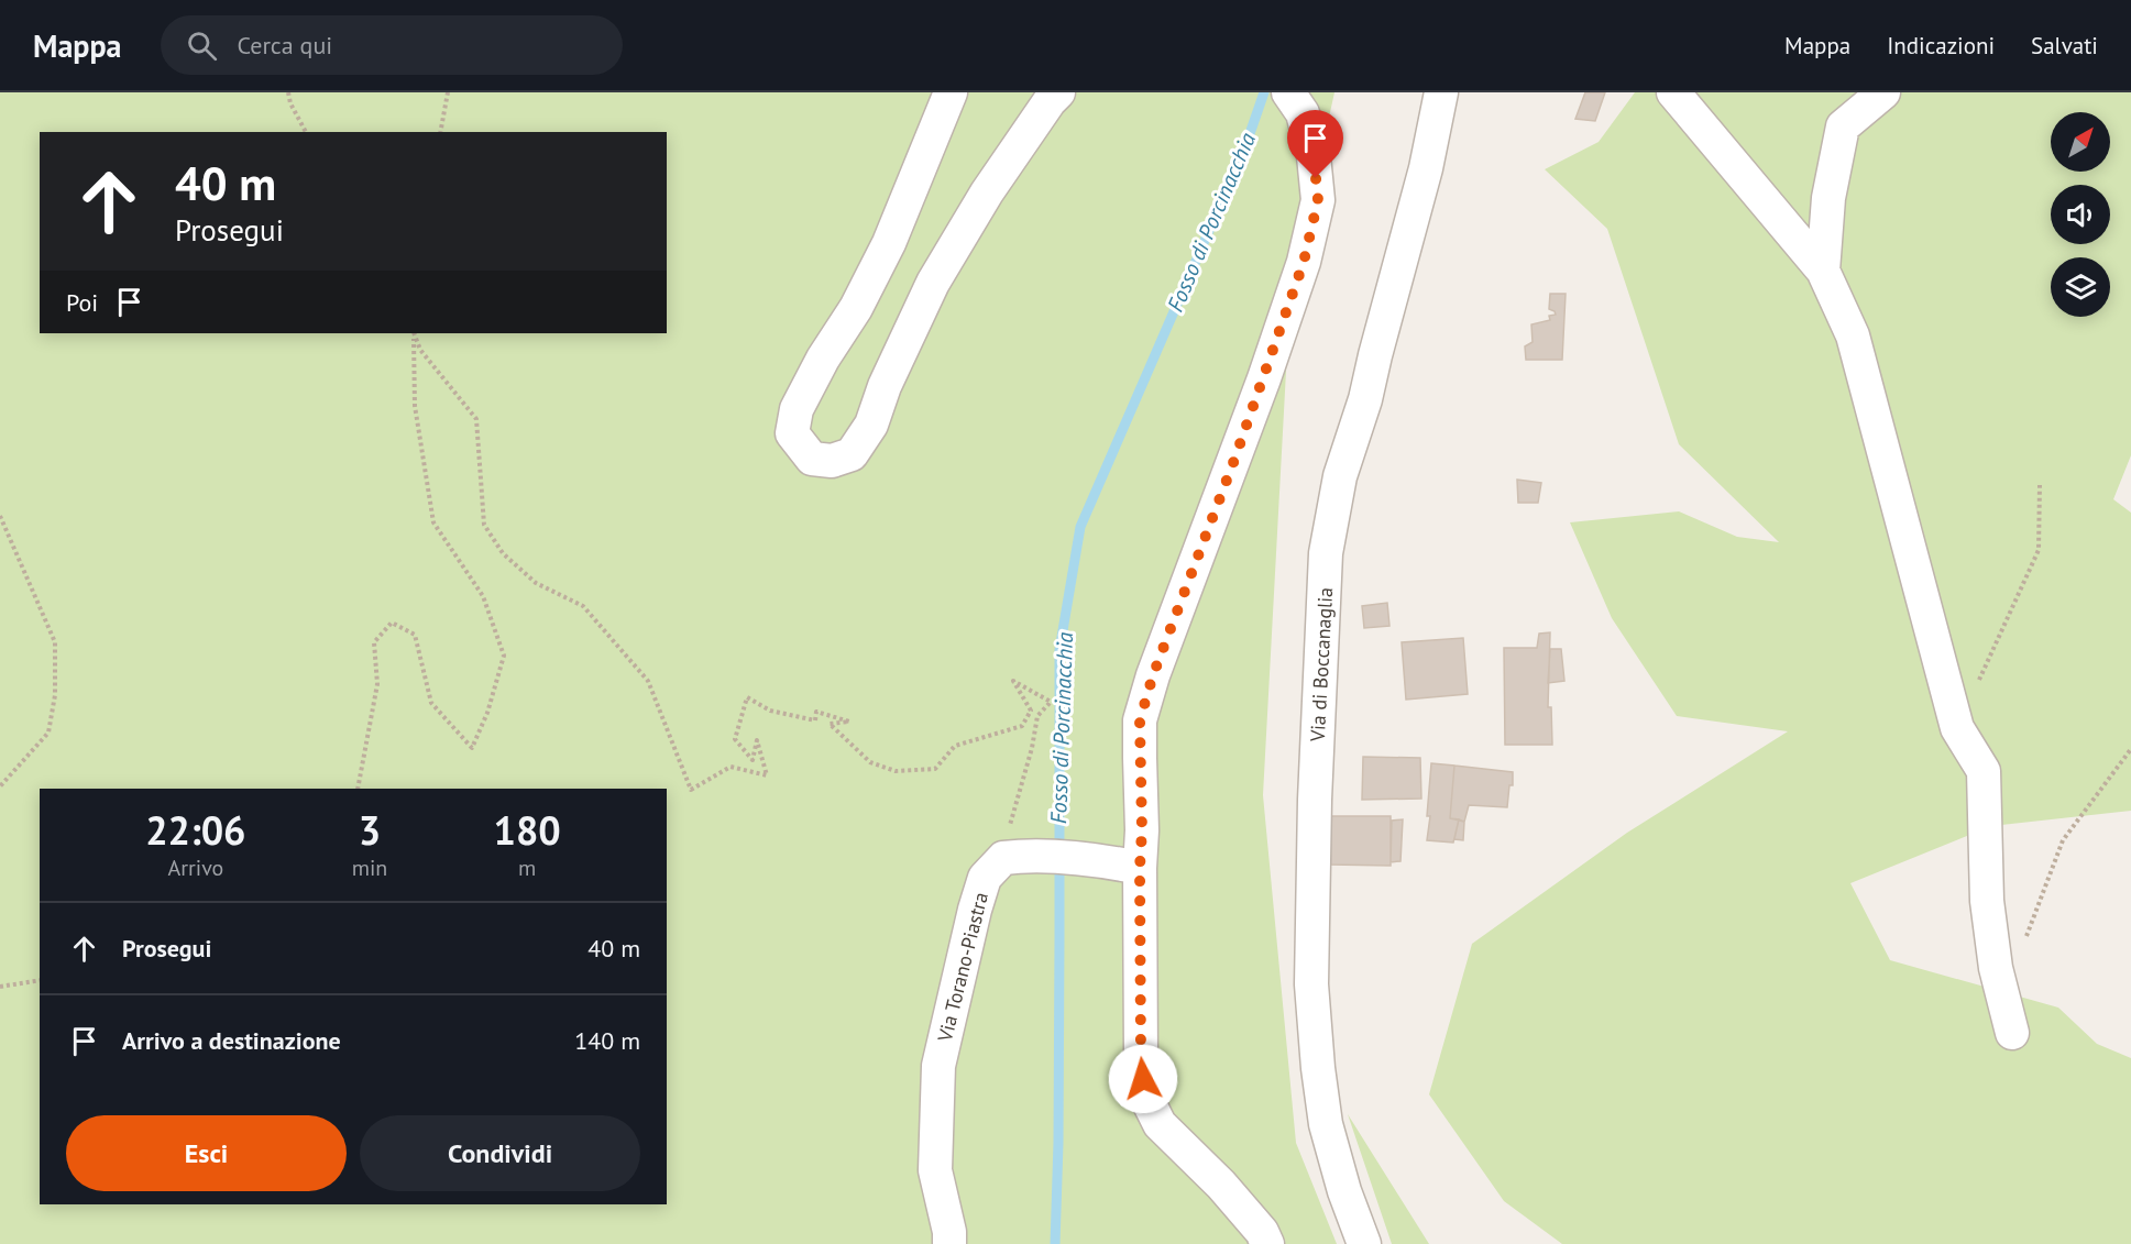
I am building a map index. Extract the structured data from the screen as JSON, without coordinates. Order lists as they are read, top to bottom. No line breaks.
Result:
{"streets":{"street":["Via di Boccanaglia","Via Torano-Piastra"]},"water":["Fosso di Porcinacchia"],"north":"top right","page":{"header":"Mappa","search":"Cerca qui","nav":["Mappa","Indicazioni","Salvati"],"turn":["40 m","Prosegui"],"then":"Poi","eta":["22:06","Arrivo","3","min","180","m"],"list":[{"name":"Prosegui","value":"40 m"},{"name":"Arrivo a destinazione","value":"140 m"}],"buttons":["Esci","Condividi"]}}
